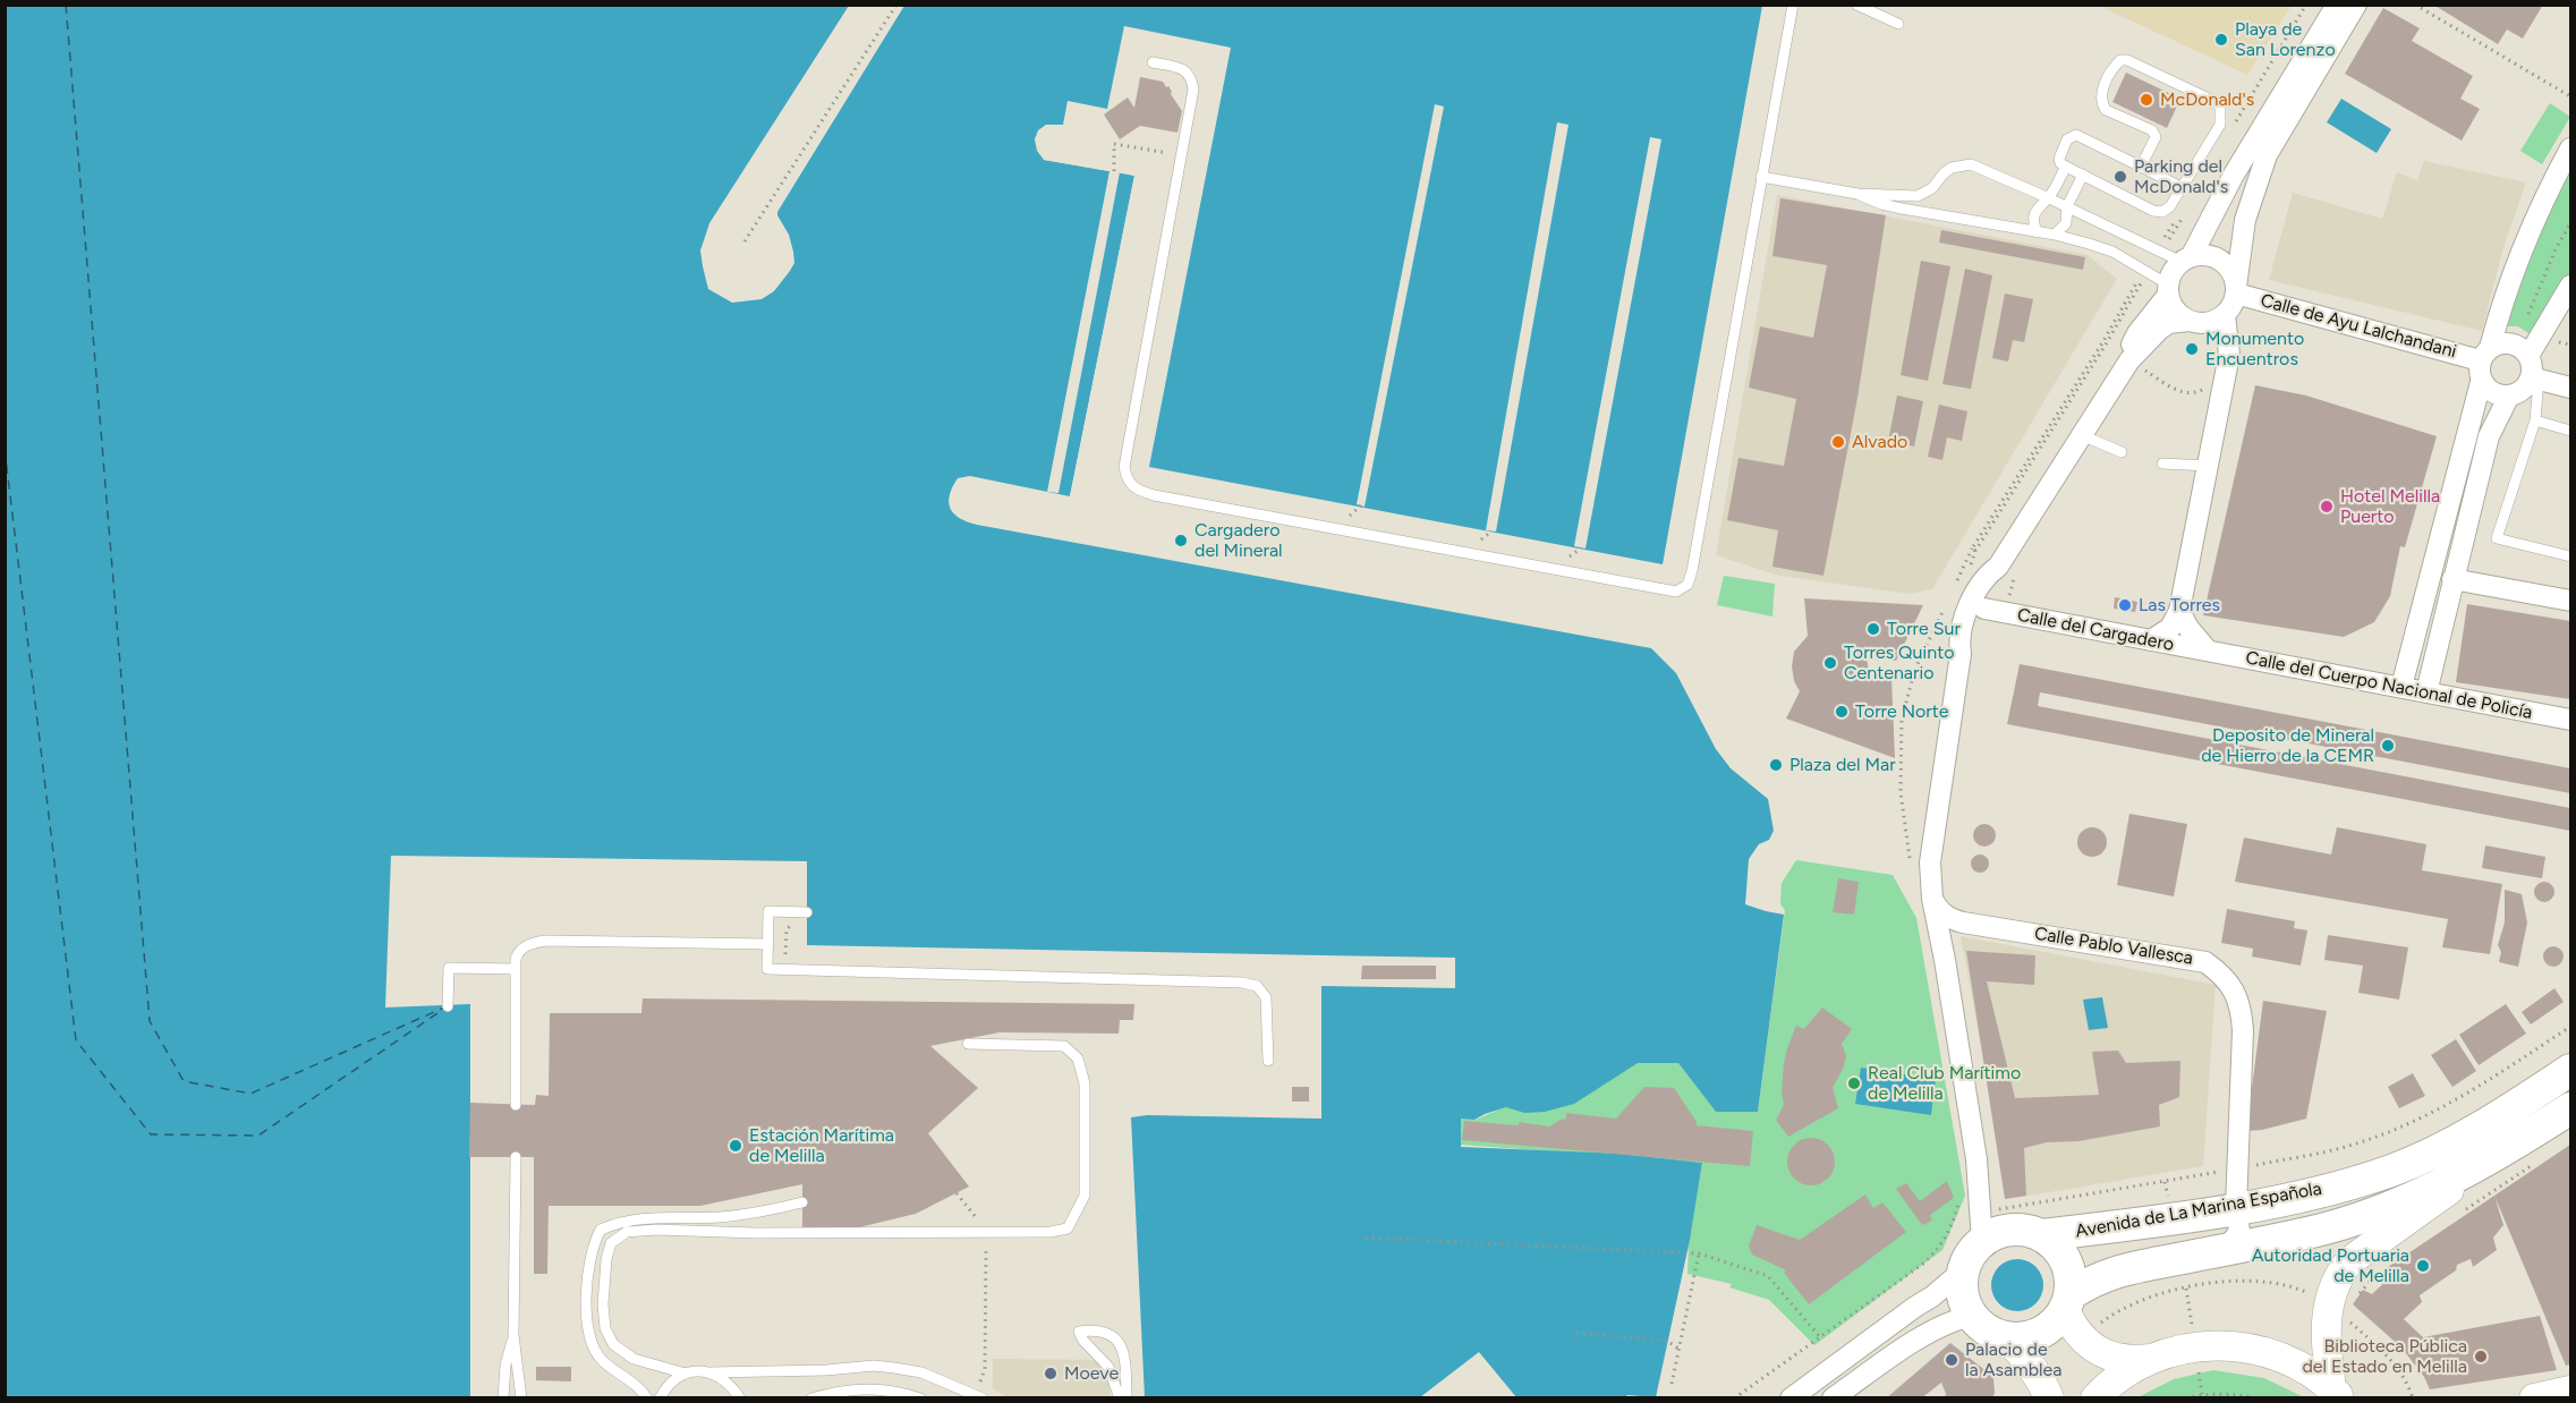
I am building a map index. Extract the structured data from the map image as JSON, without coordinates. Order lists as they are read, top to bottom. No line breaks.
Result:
{"streets":{"main road":["Avenida de La Marina Española"],"street":["Calle de Ayu Lalchandani","Calle del Cargadero","Calle del Cuerpo Nacional de Policía","Calle Pablo Vallesca"]},"crossings":[["Calle del Cargadero","Calle del Cuerpo Nacional de Policía"],["Calle Pablo Vallesca","Avenida de La Marina Española"]],"places":["Playa de San Lorenzo","McDonald's","Parking del McDonald's","Monumento Encuentros","Alvado","Hotel Melilla Puerto","Cargadero del Mineral","Las Torres","Torre Sur","Torres Quinto Centenario","Torre Norte","Deposito de Mineral de Hierro de la CEMR","Plaza del Mar","Real Club Marítimo de Melilla","Estación Marítima de Melilla","Autoridad Portuaria de Melilla","Biblioteca Pública del Estado en Melilla","Palacio de la Asamblea","Moeve"]}
